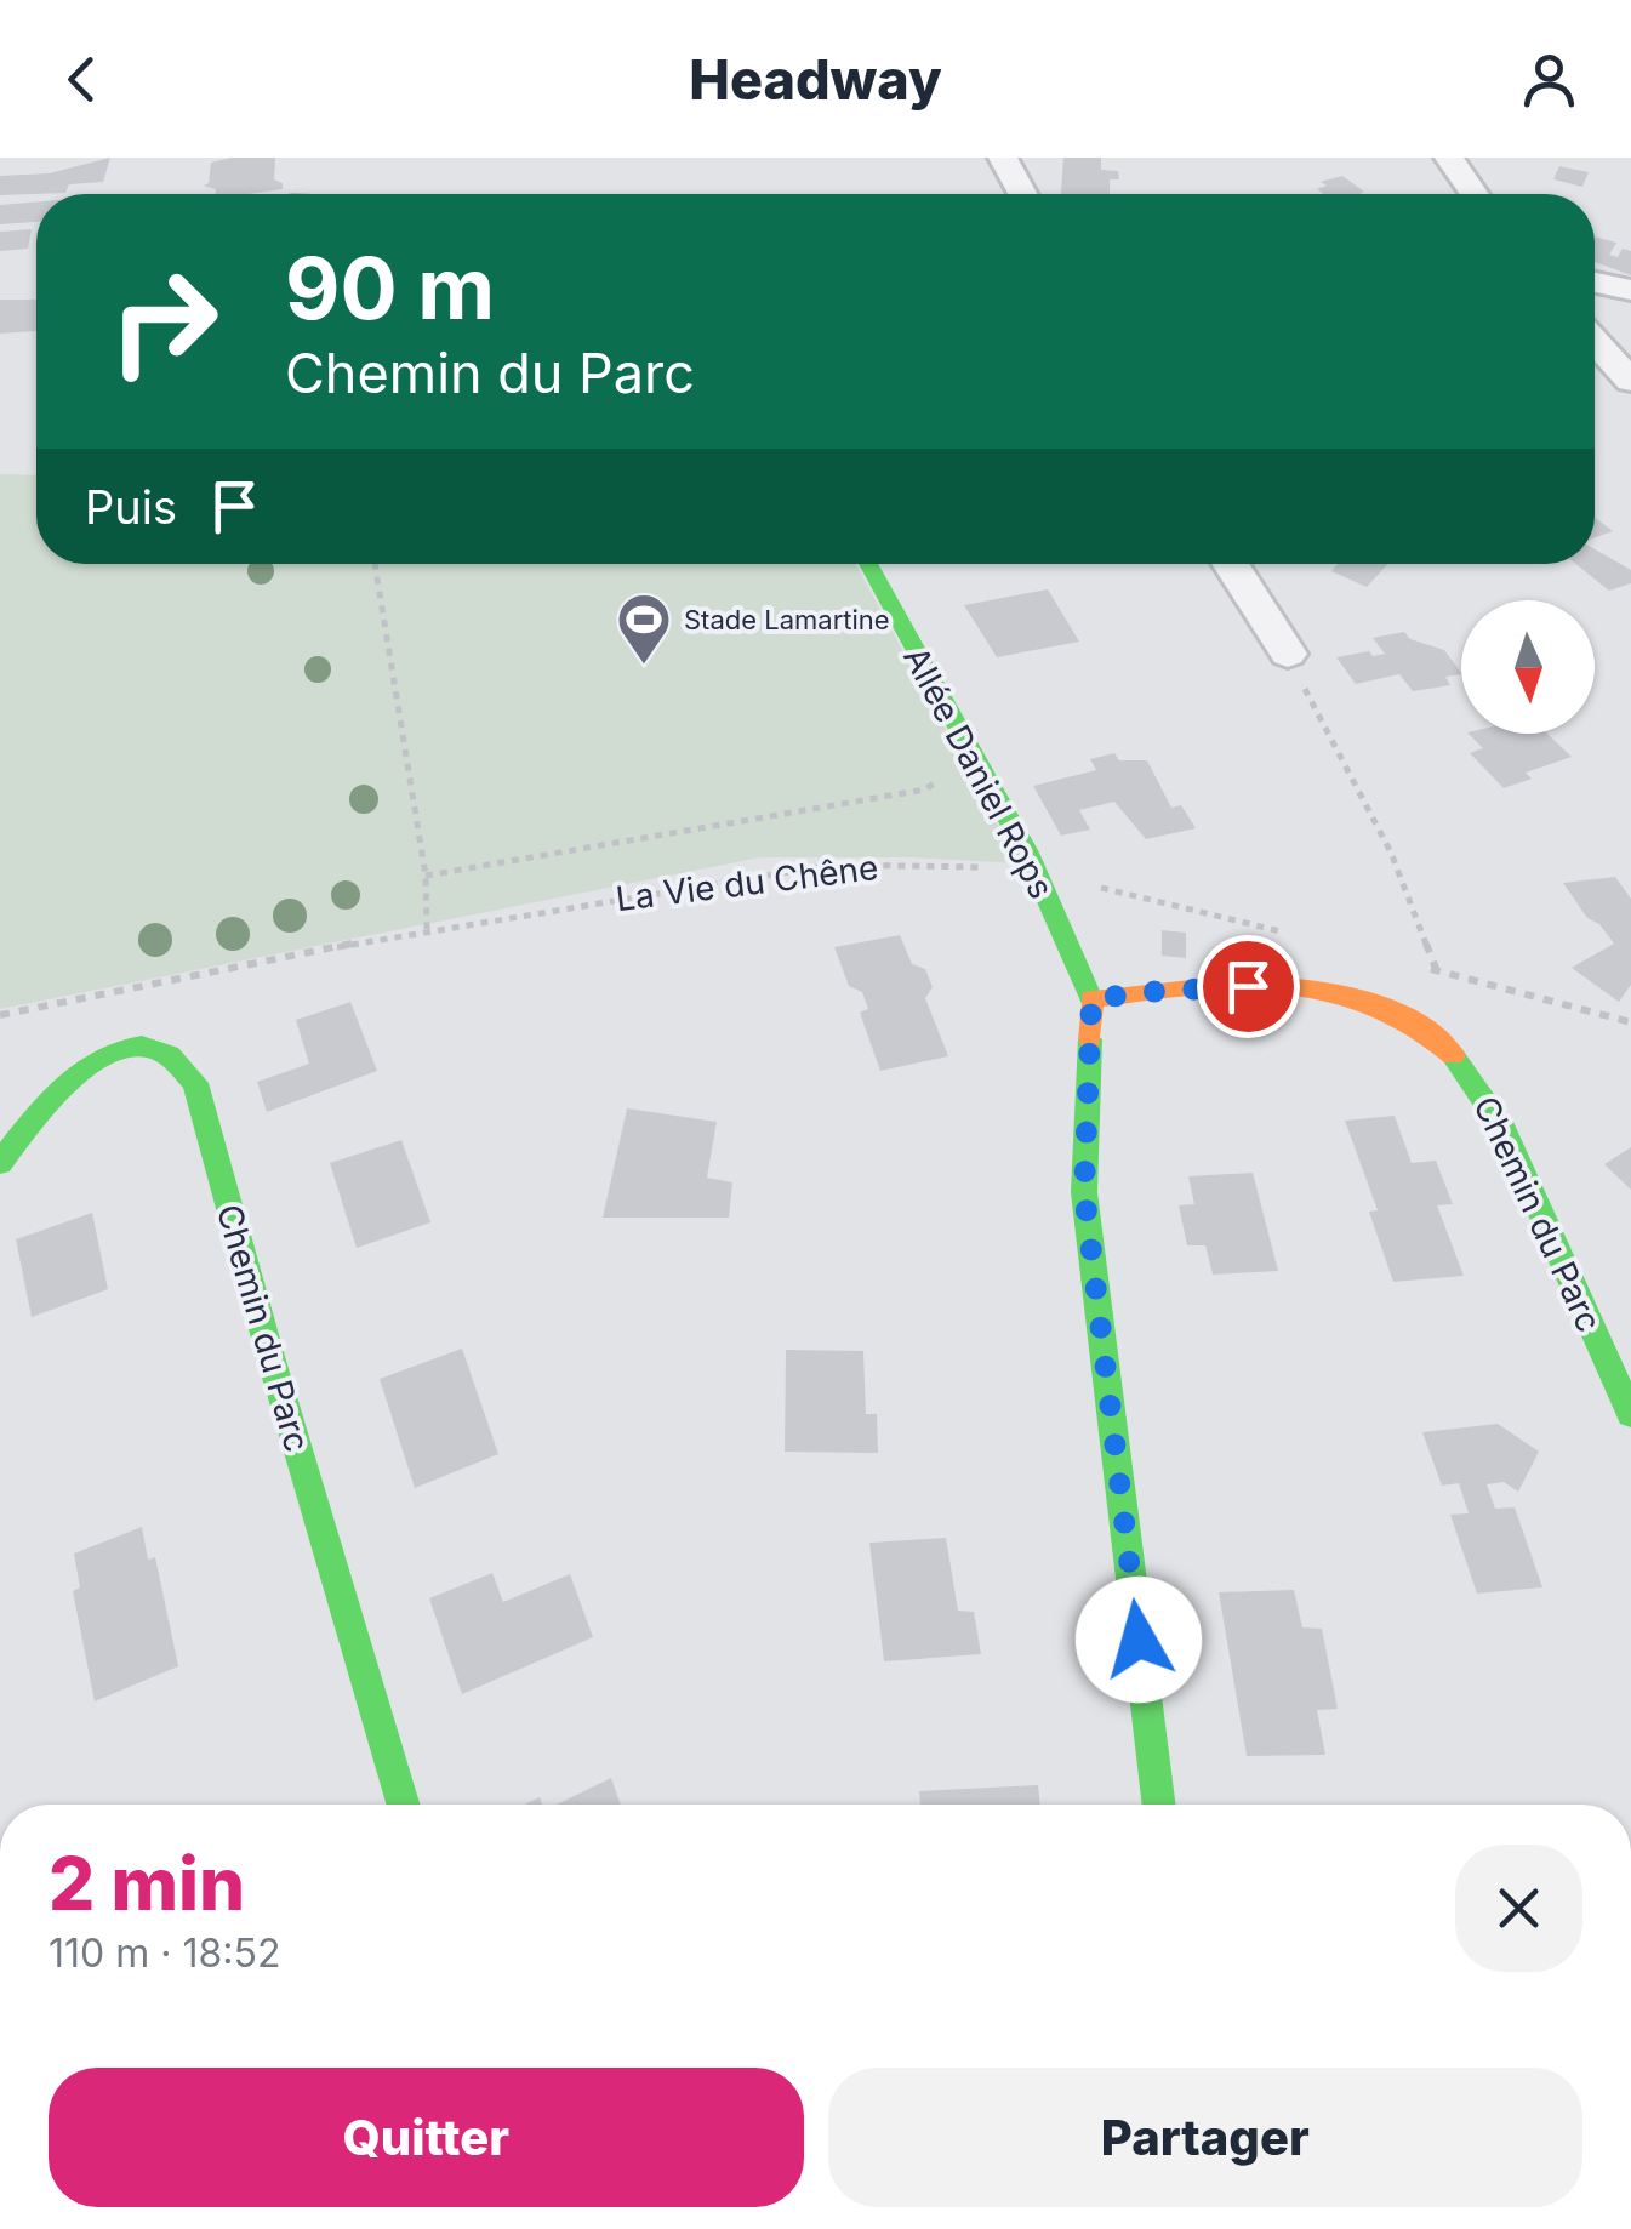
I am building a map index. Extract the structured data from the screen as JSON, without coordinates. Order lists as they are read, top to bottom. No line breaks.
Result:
{"streets":{"street":["Allée Daniel Rops","Chemin du Parc"],"path":["La Vie du Chêne"]},"crossings":[["Allée Daniel Rops","La Vie du Chêne"],["Allée Daniel Rops","Chemin du Parc"]],"places":{"sports":["Stade Lamartine"]},"north":"bottom","page":{"header":"Headway","turn":["90 m","Chemin du Parc"],"then":"Puis","heading":["2 min","110 m · 18:52"],"buttons":["Quitter","Partager"]}}
